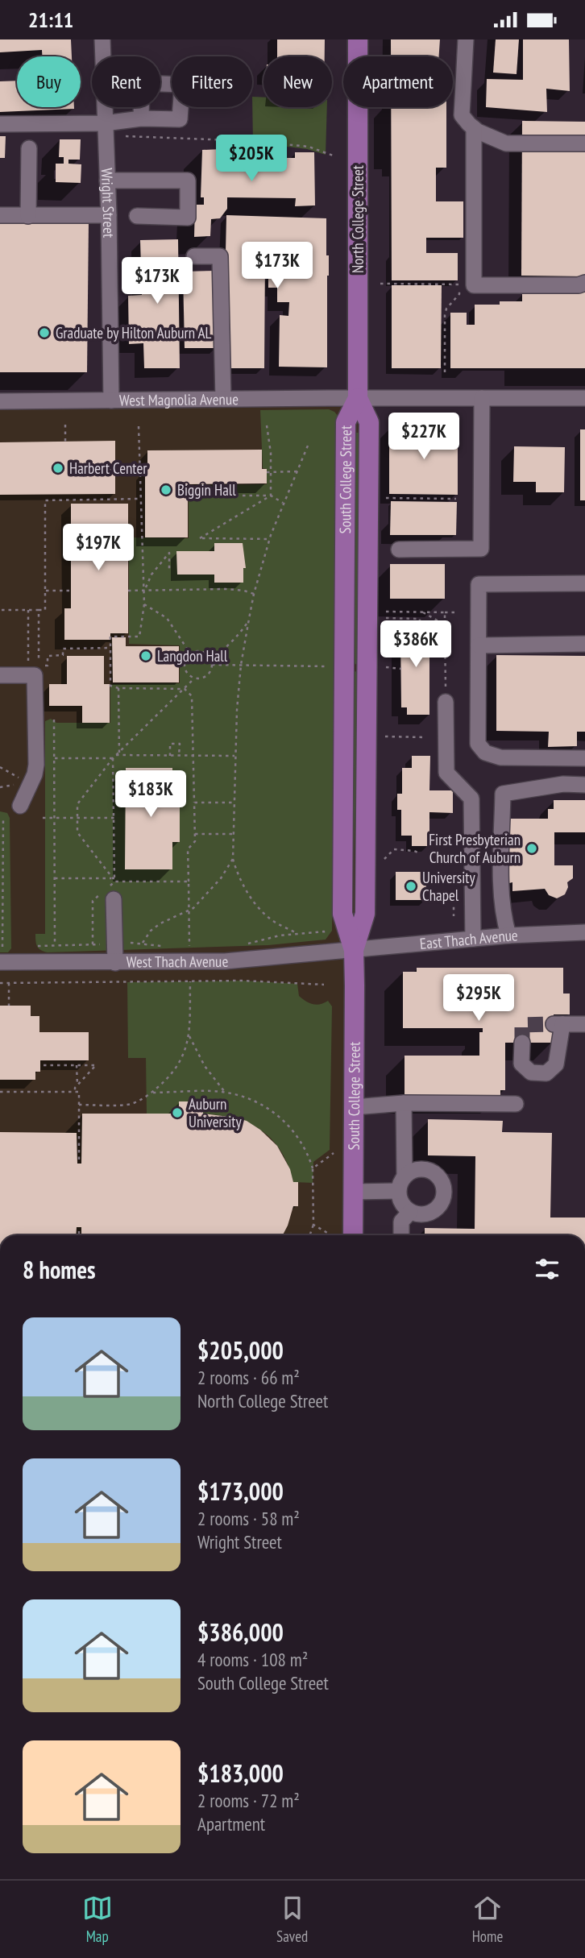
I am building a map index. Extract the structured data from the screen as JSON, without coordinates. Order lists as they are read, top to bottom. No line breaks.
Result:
{"streets":{"main road":["North College Street","South College Street"],"street":["Wright Street","West Magnolia Avenue","East Thach Avenue","West Thach Avenue"]},"crossings":[["Wright Street","West Magnolia Avenue"],["North College Street","West Magnolia Avenue"],["North College Street","South College Street"],["West Magnolia Avenue","South College Street"],["South College Street","East Thach Avenue"],["South College Street","West Thach Avenue"],["East Thach Avenue","West Thach Avenue"]],"places":["Graduate by Hilton Auburn AL","Harbert Center","Biggin Hall","Langdon Hall","First Presbyterian Church of Auburn","University Chapel","Auburn University"],"page":{"status":"21:11","chip":["Buy","Rent","Filters","New","Apartment"],"price":["$205K","$173K","$173K","$227K","$197K","$386K","$183K","$295K"],"heading":"8 homes","list":[{"name":"$205,000","note":"2 rooms · 66 m² · North College Street"},{"name":"$173,000","note":"2 rooms · 58 m² · Wright Street"},{"name":"$386,000","note":"4 rooms · 108 m² · South College Street"},{"name":"$183,000","note":"2 rooms · 72 m² · Apartment"}],"tabs":["Map","Saved","Home"]}}
